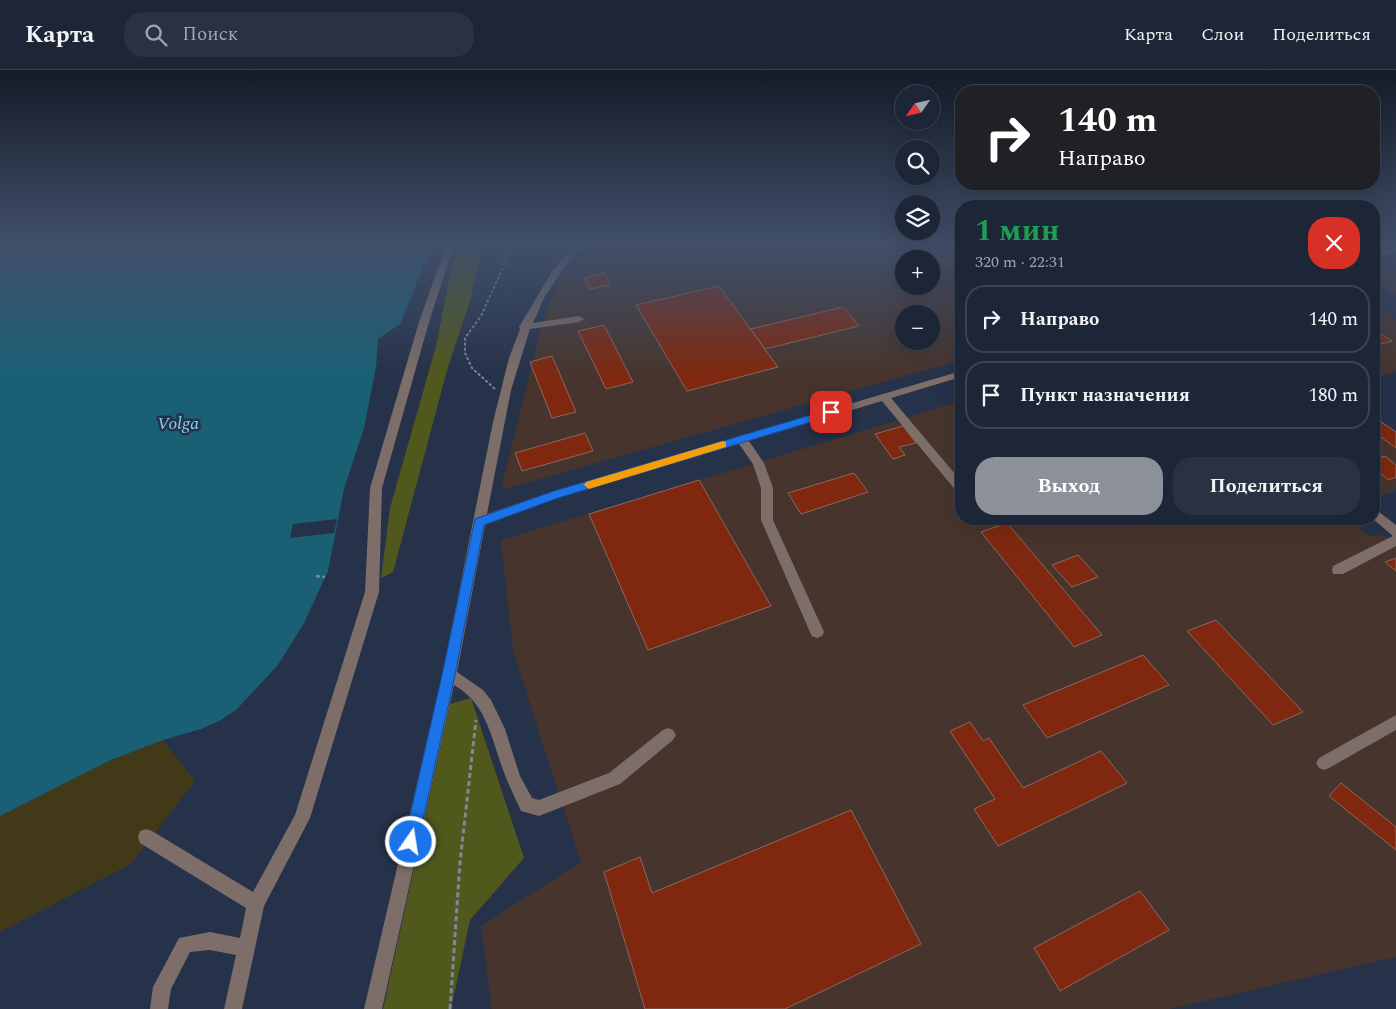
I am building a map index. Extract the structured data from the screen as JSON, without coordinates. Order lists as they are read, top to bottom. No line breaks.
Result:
{"water":["Volga"],"north":"bottom left","page":{"header":"Карта","search":"Поиск","nav":["Карта","Слои","Поделиться"],"map_buttons":["+","−"],"turn":["140 m","Направо"],"heading":["1 мин","320 m · 22:31"],"list":[{"name":"Направо","value":"140 m"},{"name":"Пункт назначения","value":"180 m"}],"buttons":["Выход","Поделиться"]}}
